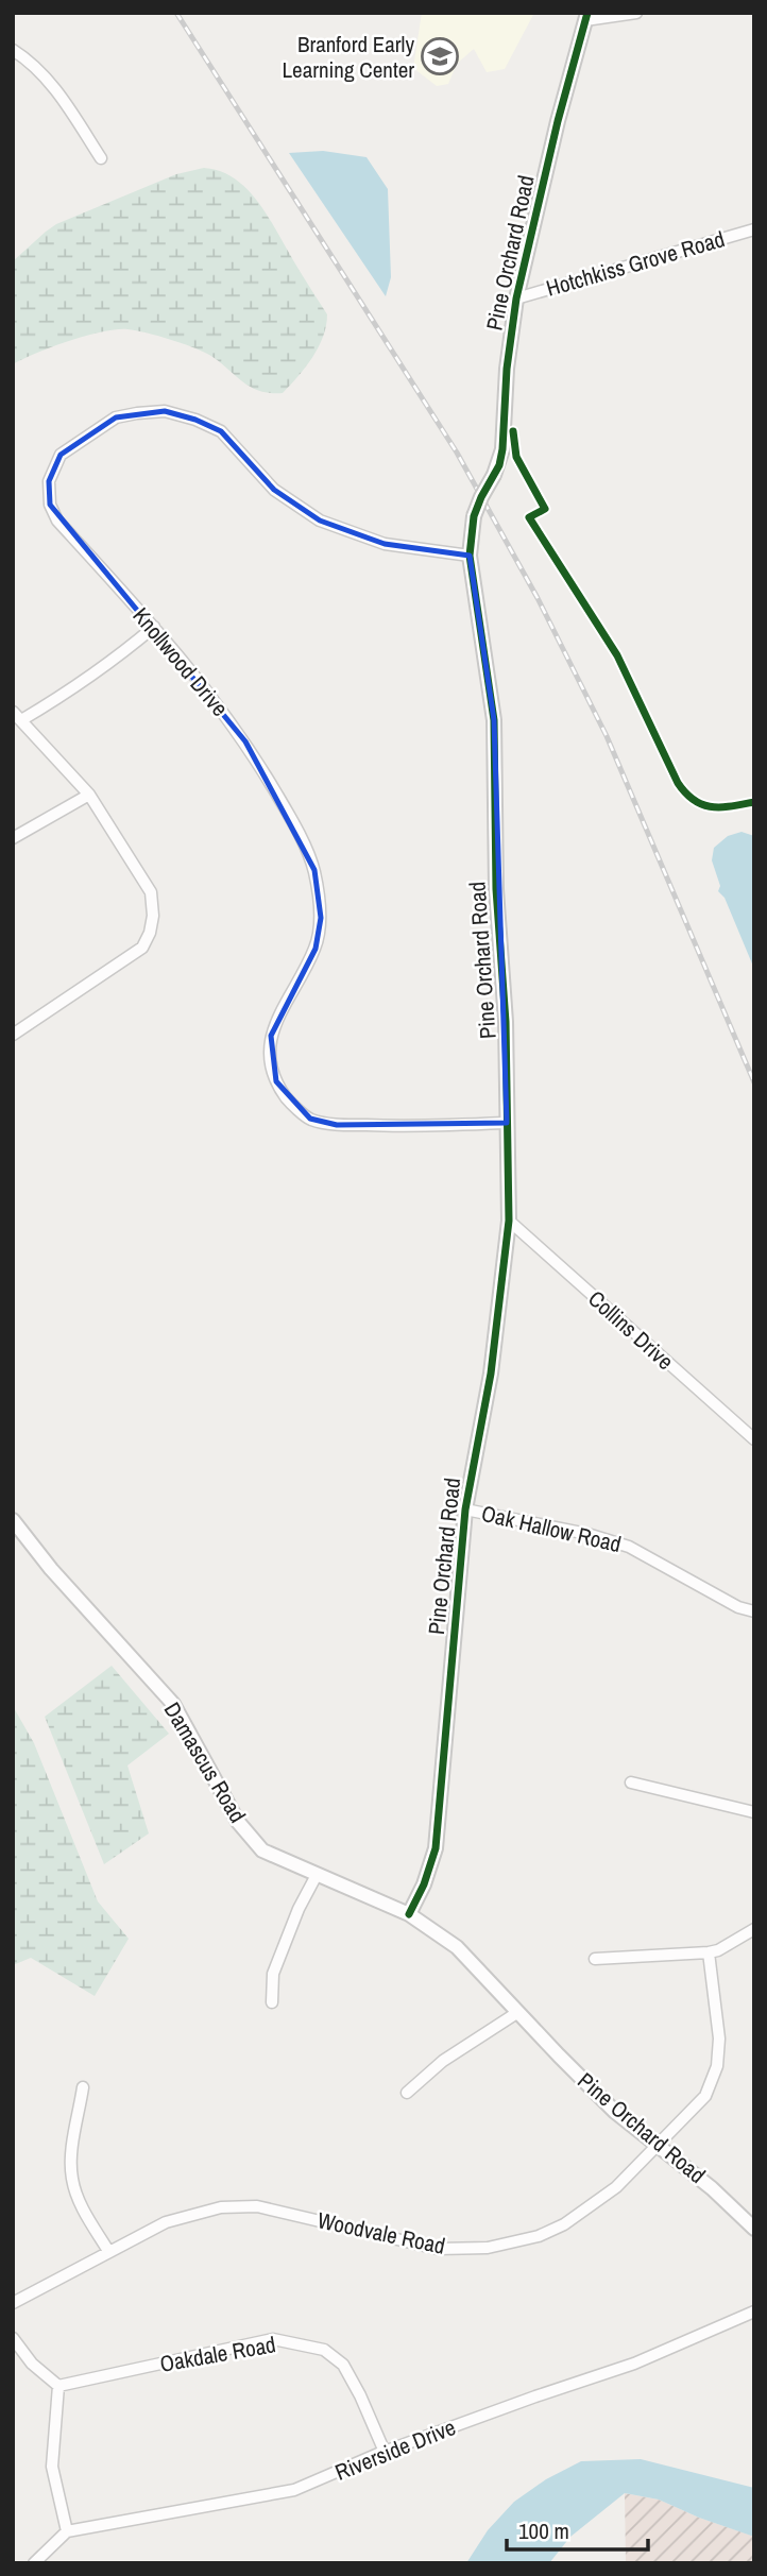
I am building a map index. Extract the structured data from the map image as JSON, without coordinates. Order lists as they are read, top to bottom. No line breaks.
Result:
{"streets":{"street":["Pine Orchard Road","Hotchkiss Grove Road","Knollwood Drive","Collins Drive","Oak Hallow Road","Damascus Road","Woodvale Road","Oakdale Road","Riverside Drive"]},"crossings":[["Pine Orchard Road","Hotchkiss Grove Road"],["Pine Orchard Road","Knollwood Drive"],["Pine Orchard Road","Collins Drive"],["Pine Orchard Road","Oak Hallow Road"],["Pine Orchard Road","Damascus Road"],["Pine Orchard Road","Woodvale Road"],["Oakdale Road","Riverside Drive"]],"places":{"school or university":["Branford Early Learning Center"]},"scale_bar":"100 m"}
